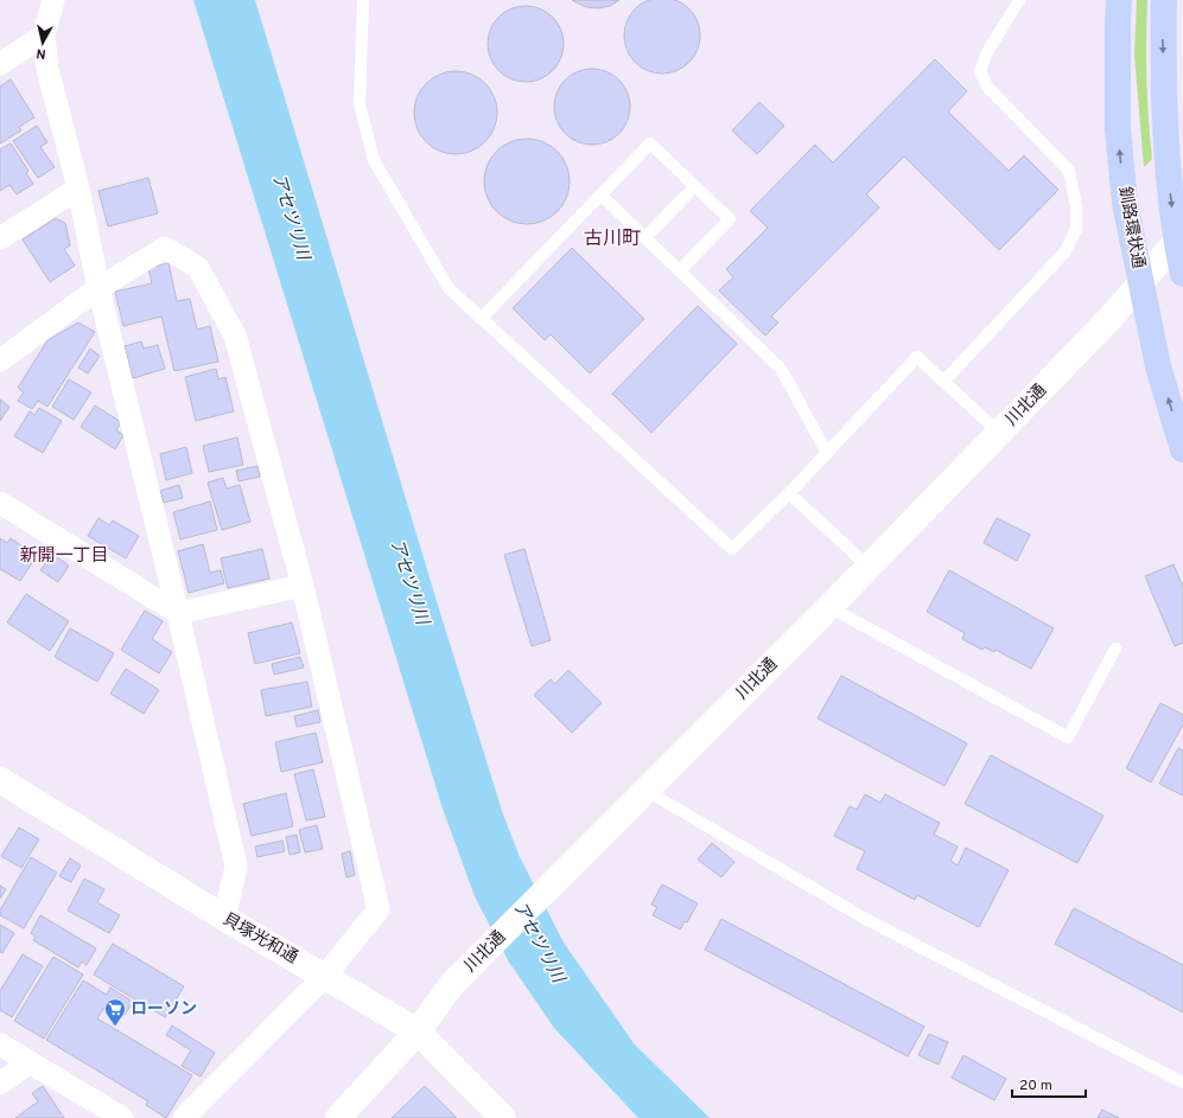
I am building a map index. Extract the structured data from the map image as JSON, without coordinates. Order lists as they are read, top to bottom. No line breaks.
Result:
{"streets":{"highway":["釧路環状通"],"street":["川北通","貝塚光和通"]},"crossings":[["釧路環状通","川北通"],["川北通","貝塚光和通"]],"districts":["古川町","新開一丁目"],"water":["アセツリ川"],"places":{"supermarket":["ローソン"]},"scale_bar":"20 m","north":"bottom"}
